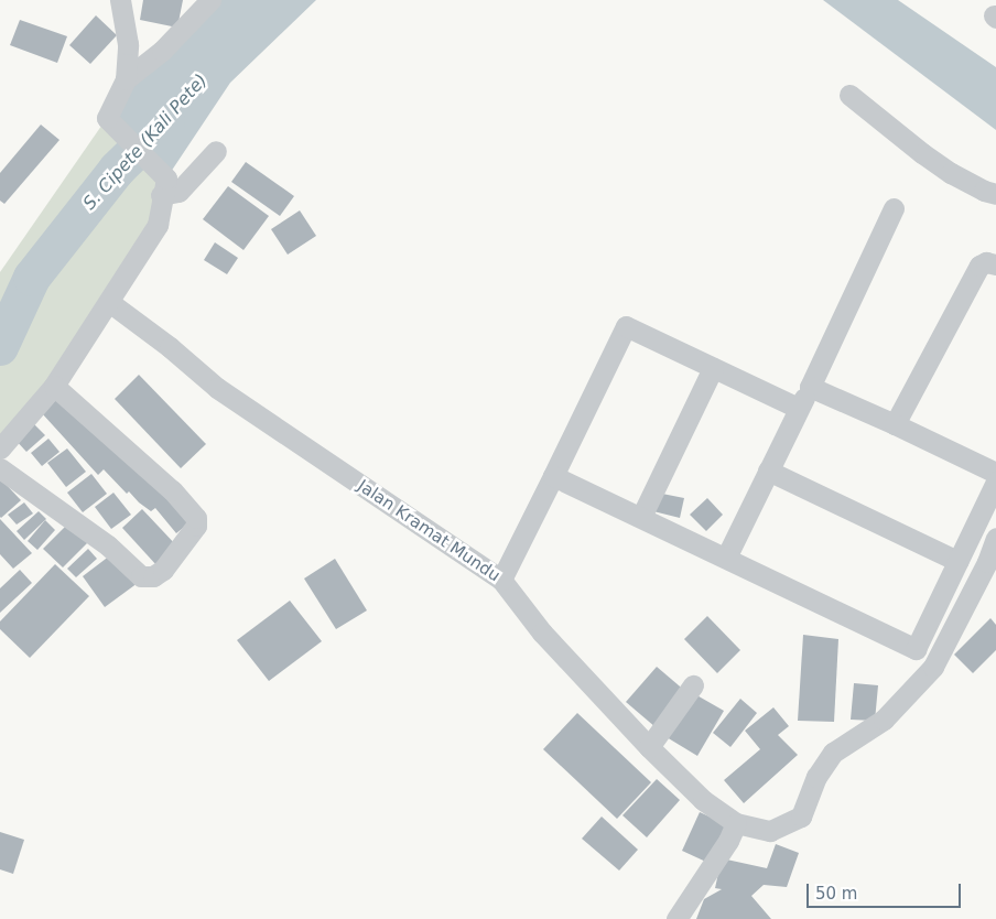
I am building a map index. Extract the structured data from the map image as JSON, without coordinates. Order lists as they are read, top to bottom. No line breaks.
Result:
{"streets":{"street":["Jalan Kramat Mundu"]},"water":["S. Cipete (Kali Pete)"],"scale_bar":"50 m"}
